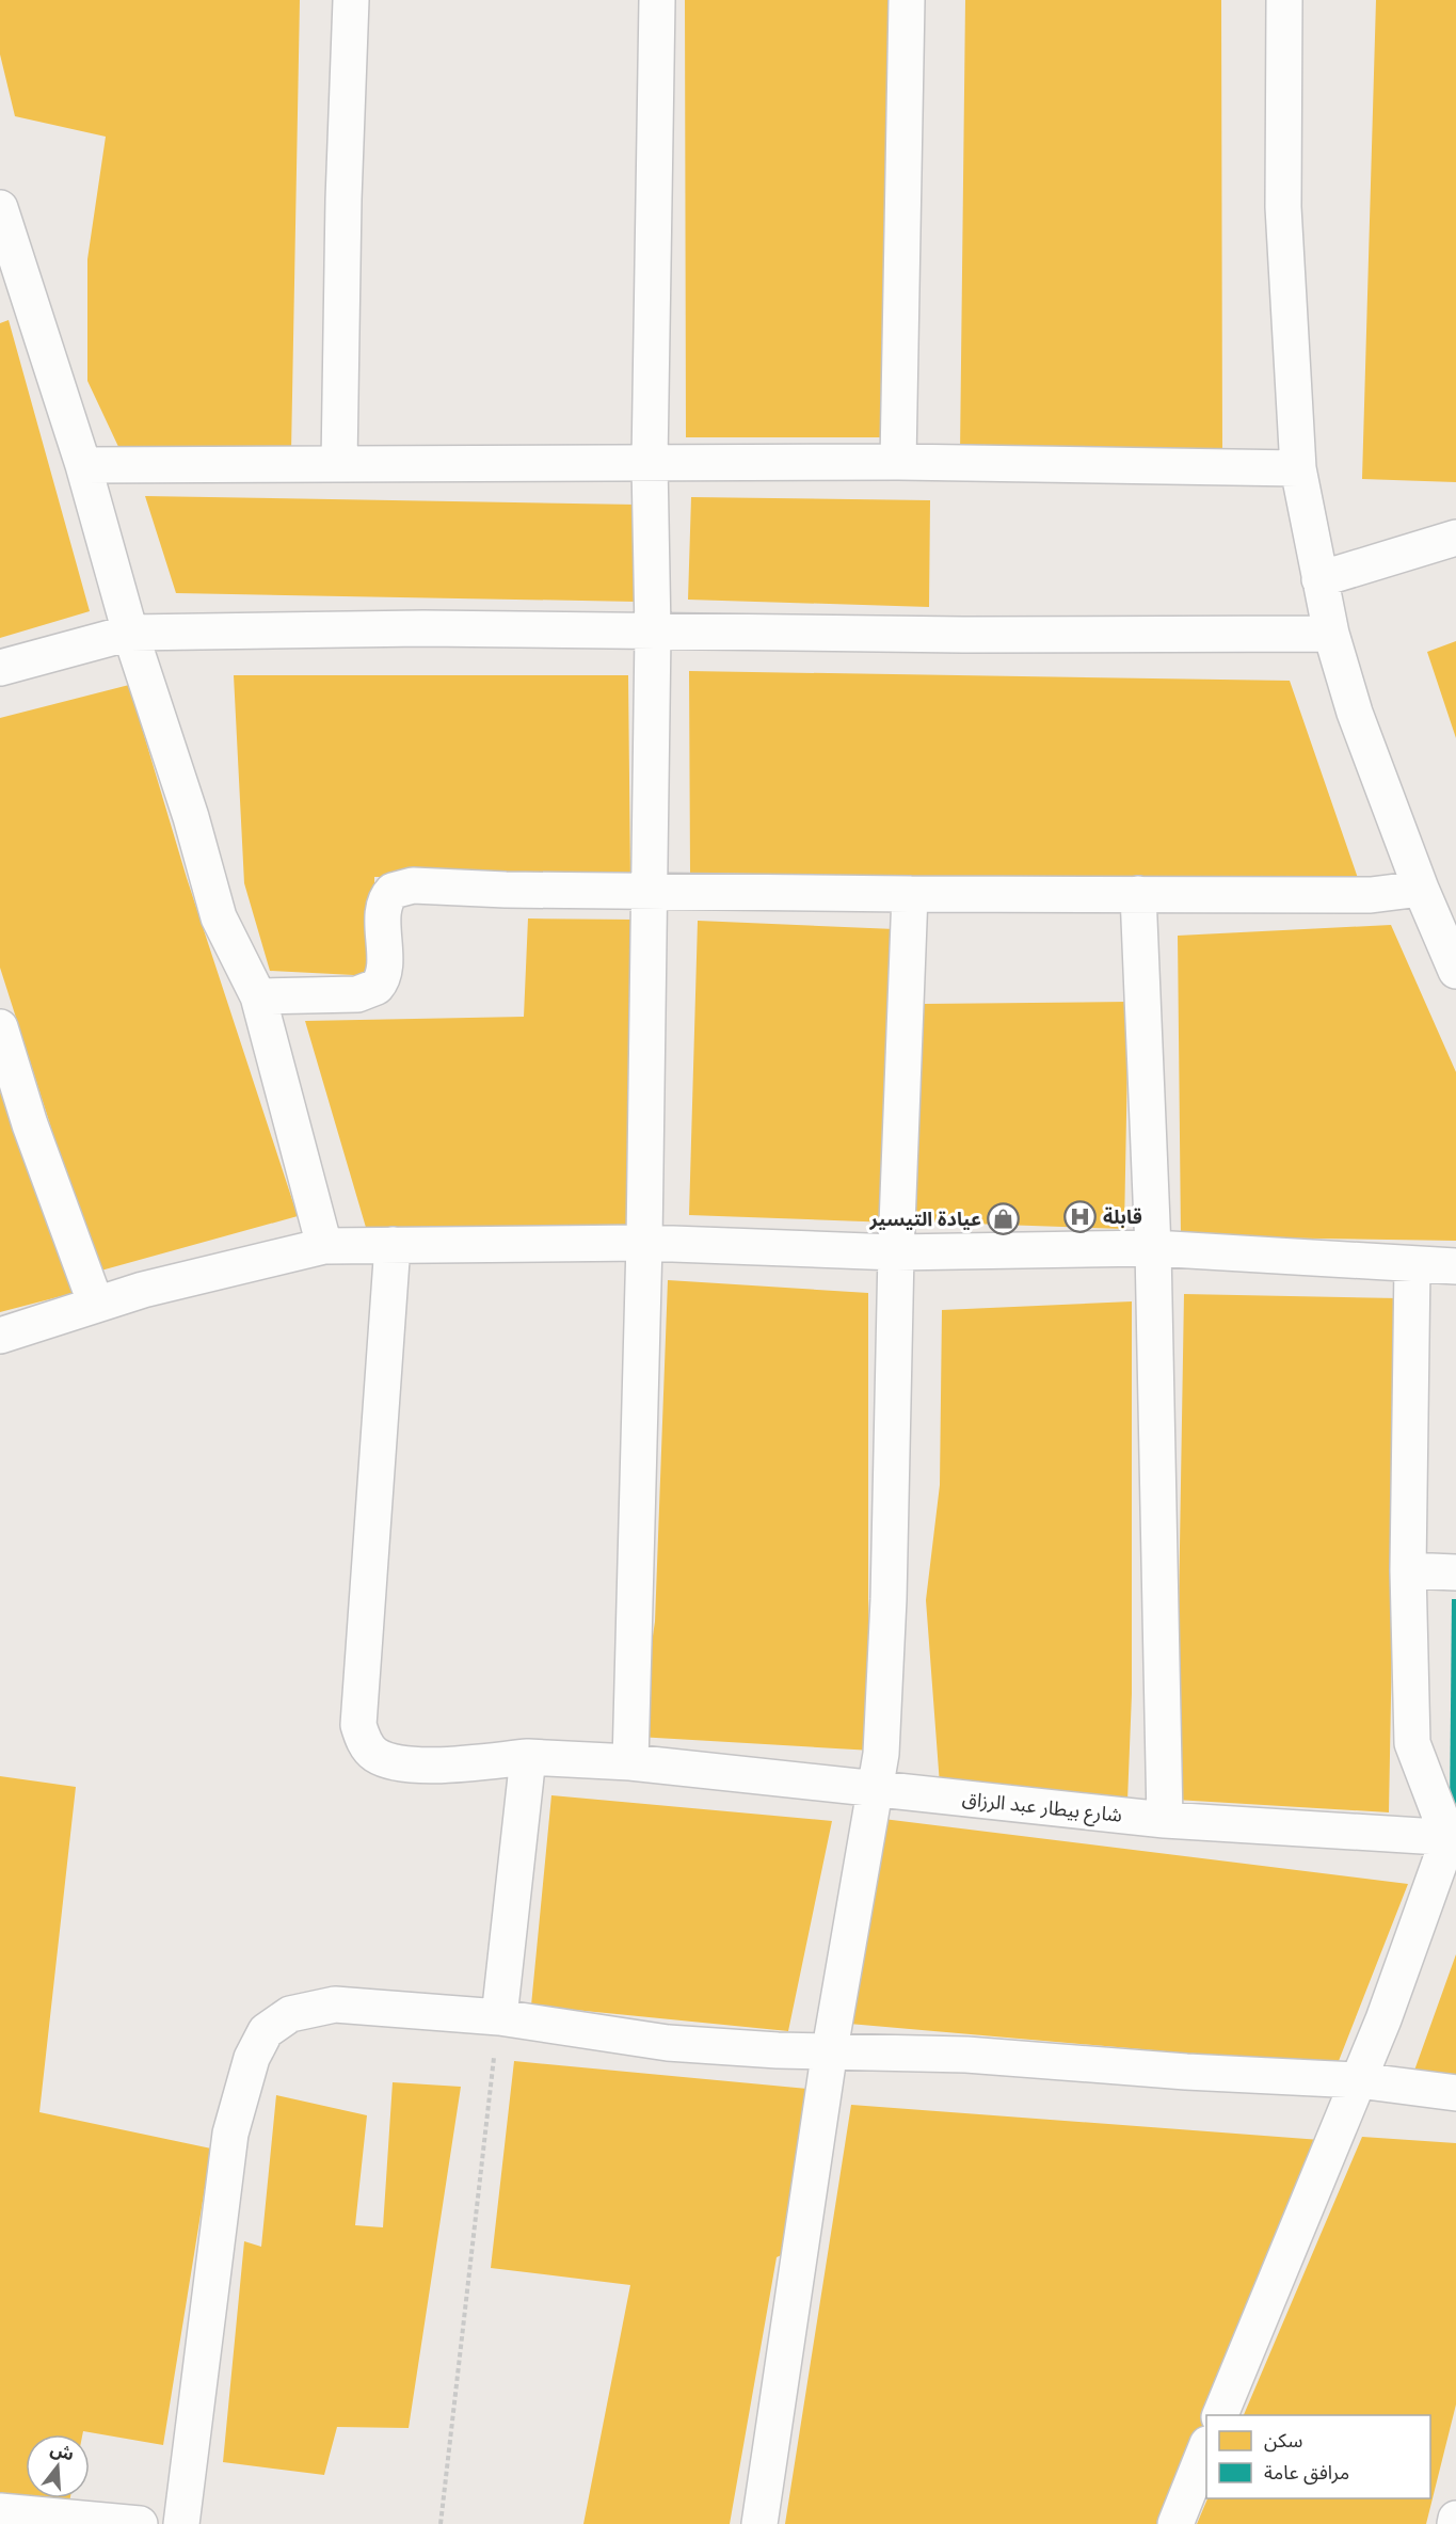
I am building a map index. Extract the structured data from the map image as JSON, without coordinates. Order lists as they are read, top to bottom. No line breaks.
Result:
{"streets":{"street":["شارع بيطار عبد الرزاق"]},"places":{"hospital":["قابلة"],"shop":["عيادة التيسير"]},"legend":["سكن","مرافق عامة"],"north":"top"}
